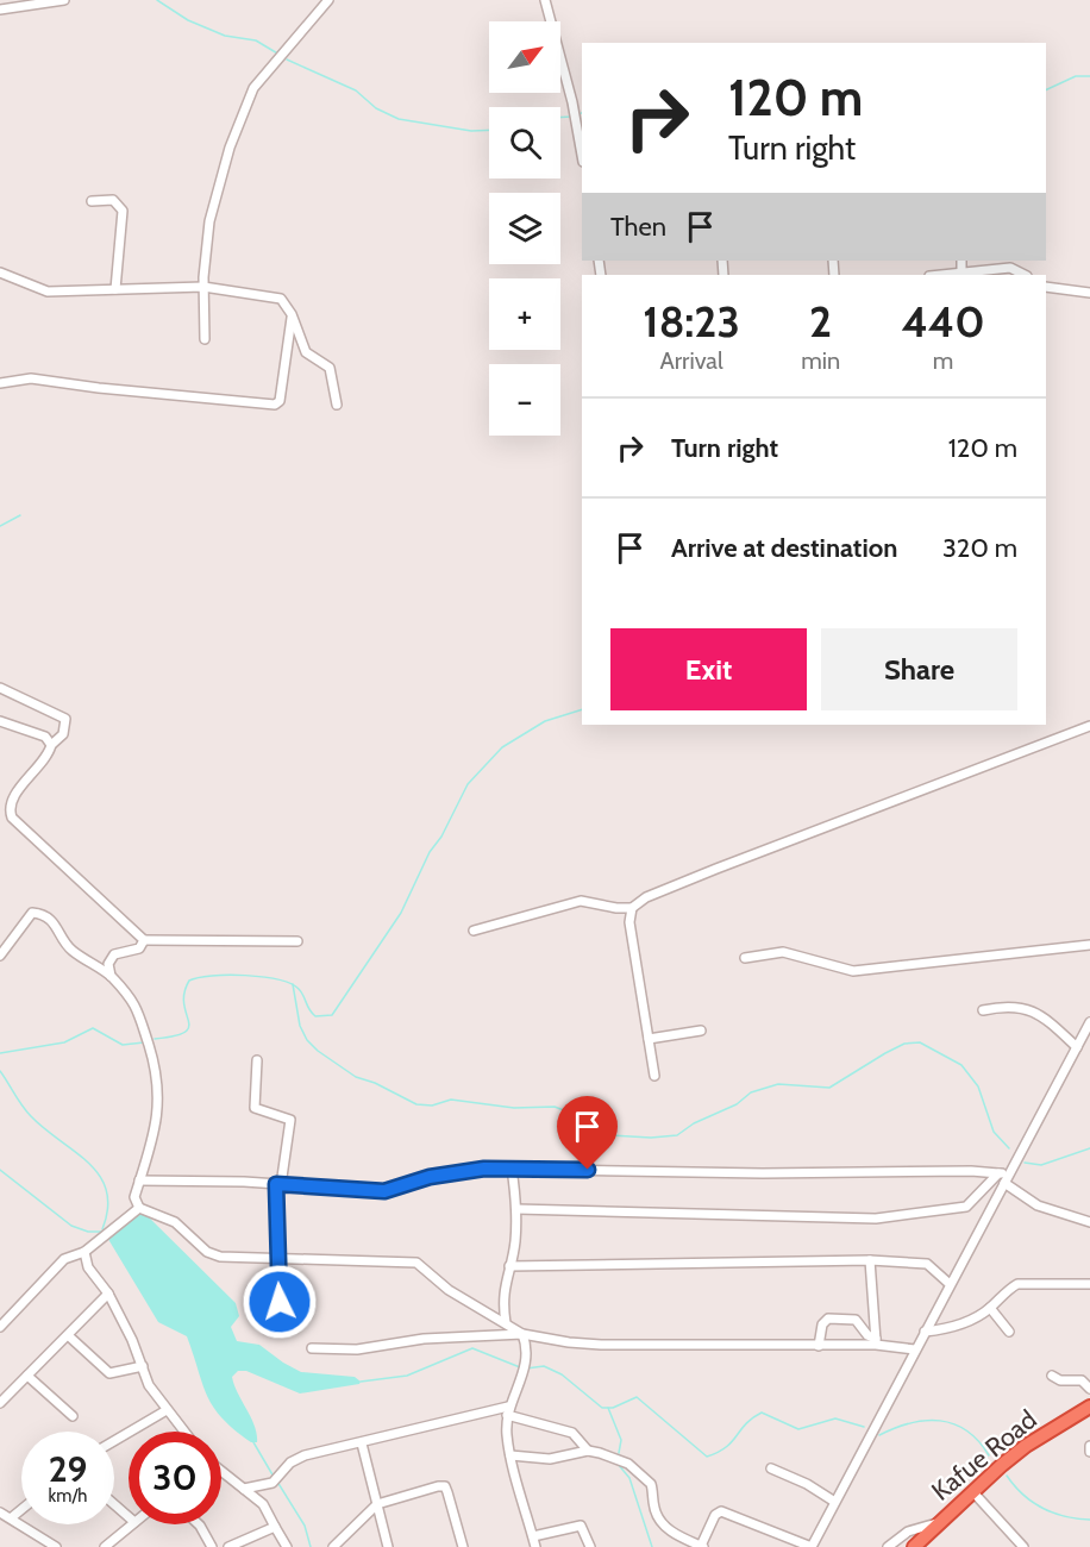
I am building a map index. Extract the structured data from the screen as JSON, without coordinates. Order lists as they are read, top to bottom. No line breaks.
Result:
{"streets":{"highway":["Kafue Road"]},"north":"top right","page":{"map_buttons":["+","−"],"turn":["120 m","Turn right"],"then":"Then","eta":["18:23","Arrival","2","min","440","m"],"list":[{"name":"Turn right","value":"120 m"},{"name":"Arrive at destination","value":"320 m"}],"buttons":["Exit","Share"],"speed":"29 km/h","limit":"30"}}
